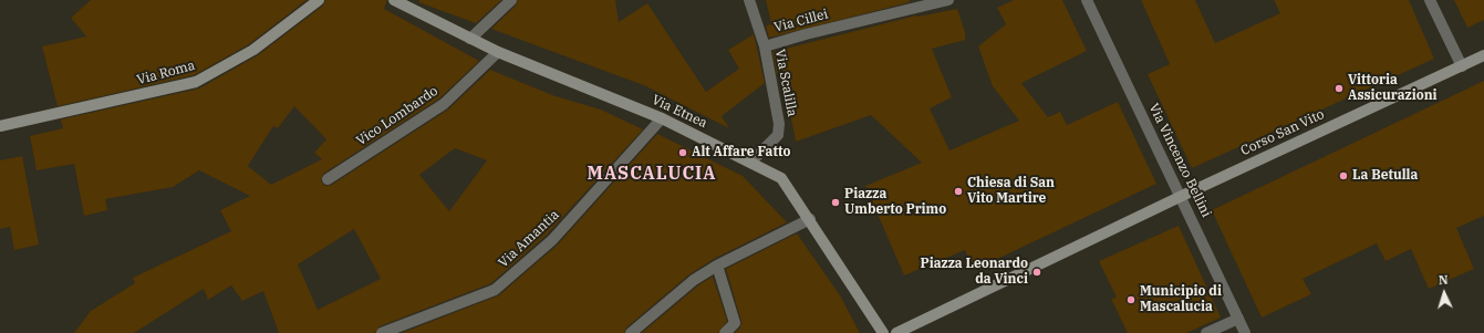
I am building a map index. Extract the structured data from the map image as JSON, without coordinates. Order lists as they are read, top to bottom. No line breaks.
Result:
{"streets":{"main road":["Via Roma","Via Etnea","Corso San Vito"],"street":["Via Cillei","Via Scalilla","Vico Lombardo","Via Vincenzo Bellini","Via Amantia"]},"crossings":[["Via Cillei","Via Scalilla"],["Via Scalilla","Via Etnea"],["Via Etnea","Vico Lombardo"],["Via Etnea","Via Amantia"],["Corso San Vito","Via Vincenzo Bellini"]],"districts":["MASCALUCIA"],"places":["Vittoria Assicurazioni","Alt Affare Fatto","La Betulla","Chiesa di San Vito Martire","Piazza Umberto Primo","Piazza Leonardo da Vinci","Municipio di Mascalucia"],"north":"top"}
